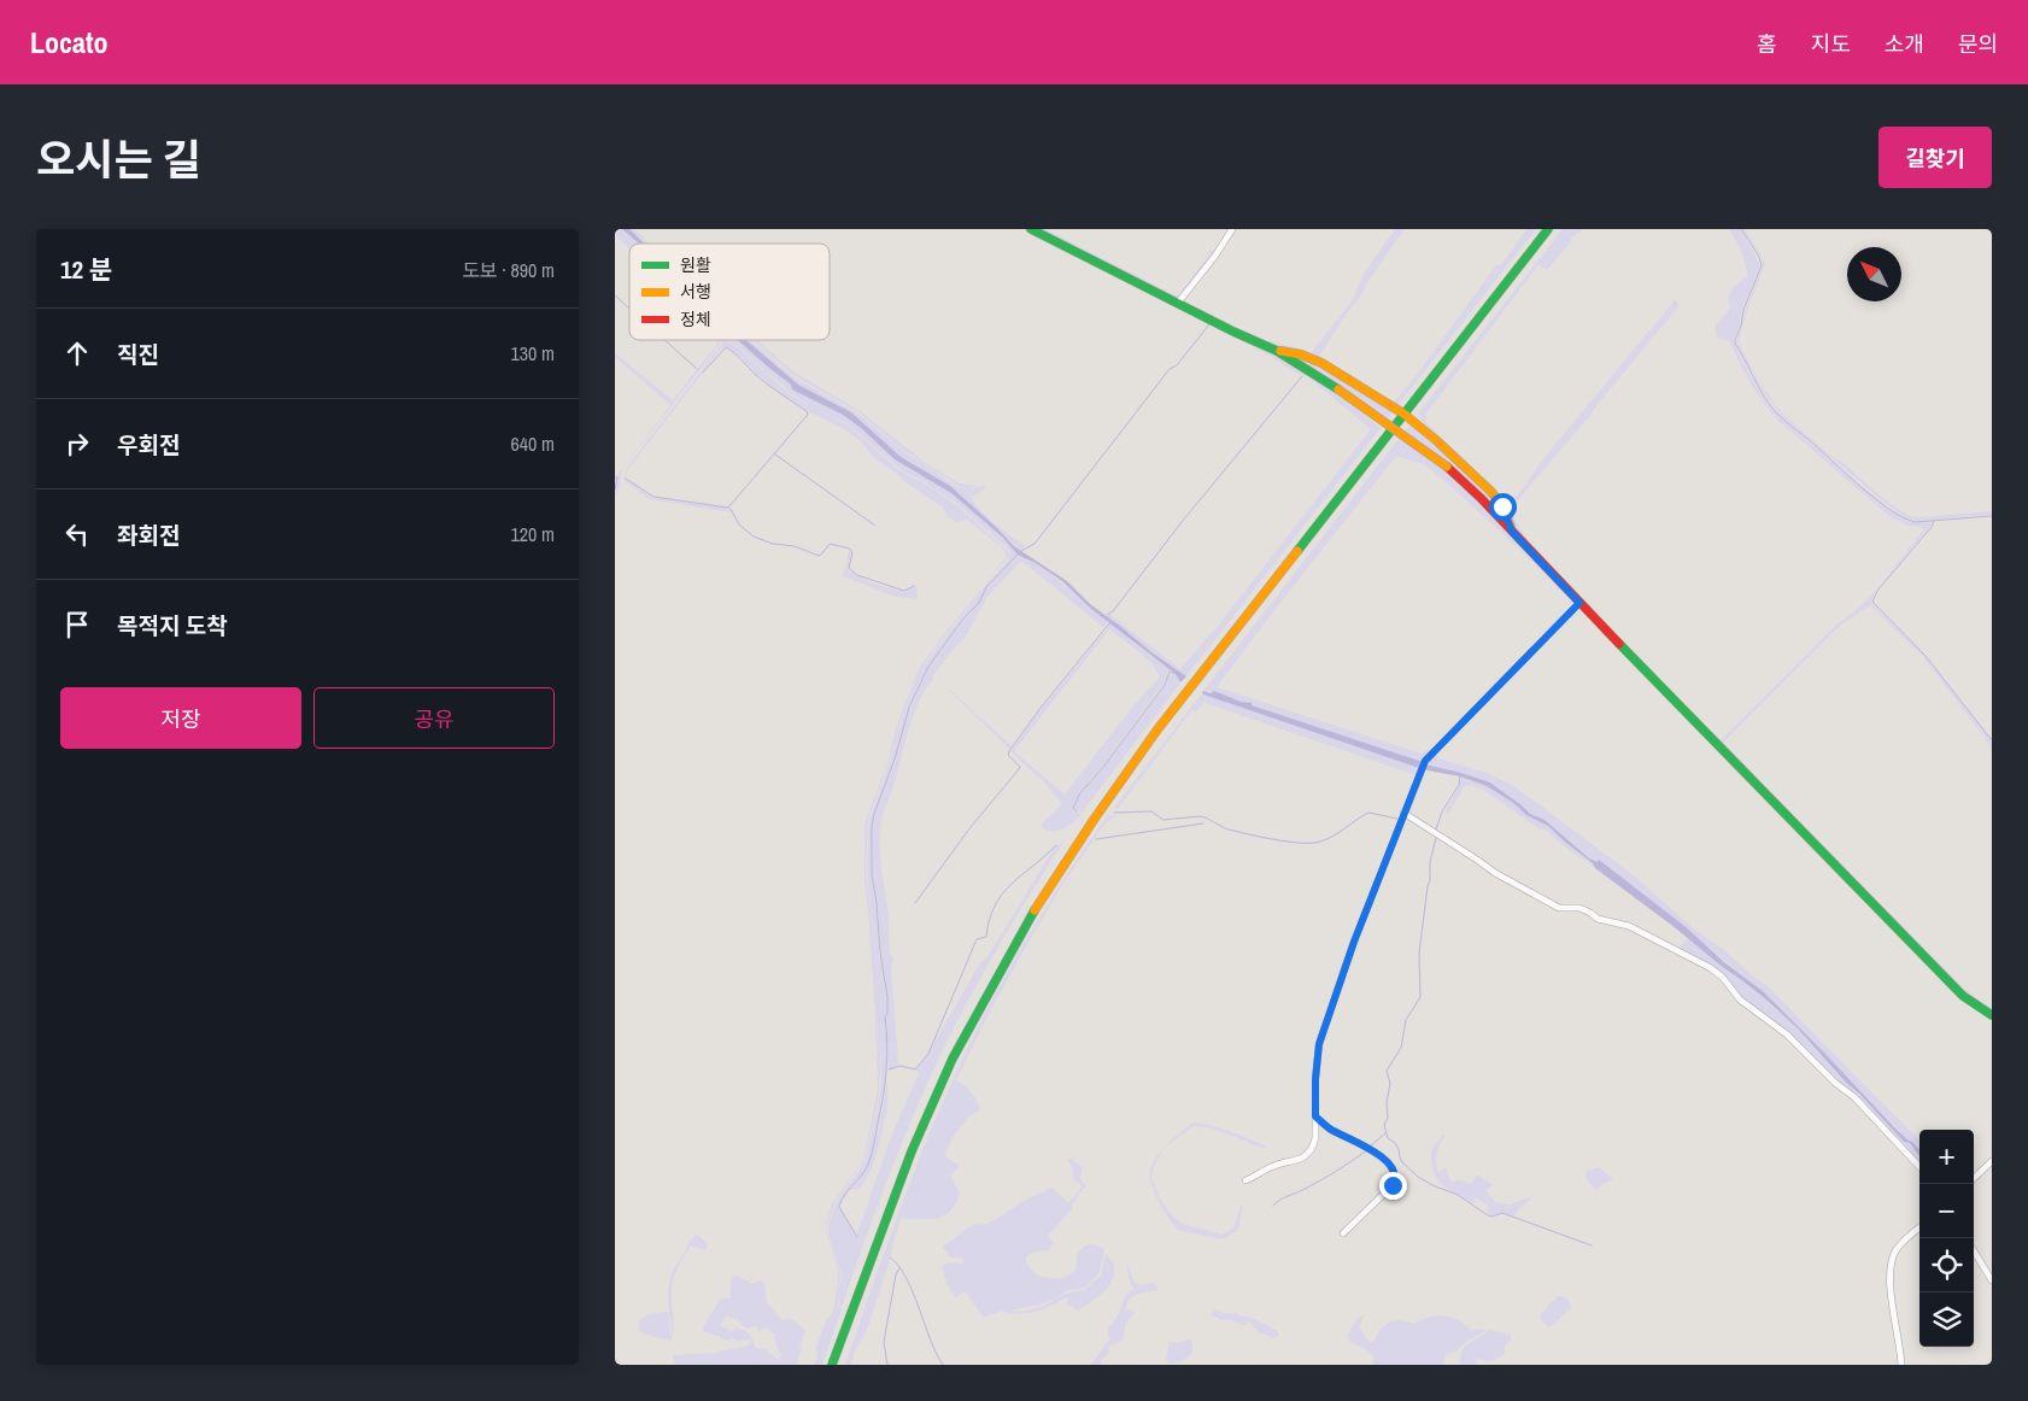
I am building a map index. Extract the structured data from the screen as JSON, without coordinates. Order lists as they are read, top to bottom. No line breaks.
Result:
{"legend":["원활","서행","정체"],"north":"top left","page":{"header":"Locato","nav":["홈","지도","소개","문의"],"title":"오시는 길","buttons":["길찾기",["저장","공유"]],"heading":["12 분","도보 · 890 m"],"list":[["직진","130 m"],["우회전","640 m"],["좌회전","120 m"],"목적지 도착"],"map_buttons":["+","−"]}}
